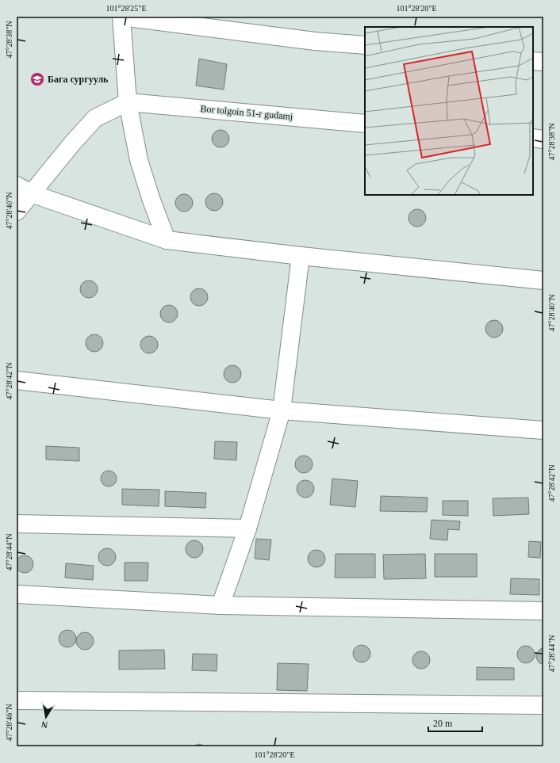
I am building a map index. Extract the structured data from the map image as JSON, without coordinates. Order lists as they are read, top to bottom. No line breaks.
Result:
{"streets":{"street":["Bor tolgoin 51-r gudamj"]},"places":{"school or university":["Бага сургууль"]},"scale_bar":"20 m","north":"bottom","coordinates":["101°28'25\"E","101°28'20\"E","47°28'38\"N","47°28'40\"N","47°28'42\"N","47°28'44\"N","47°28'46\"N"]}
